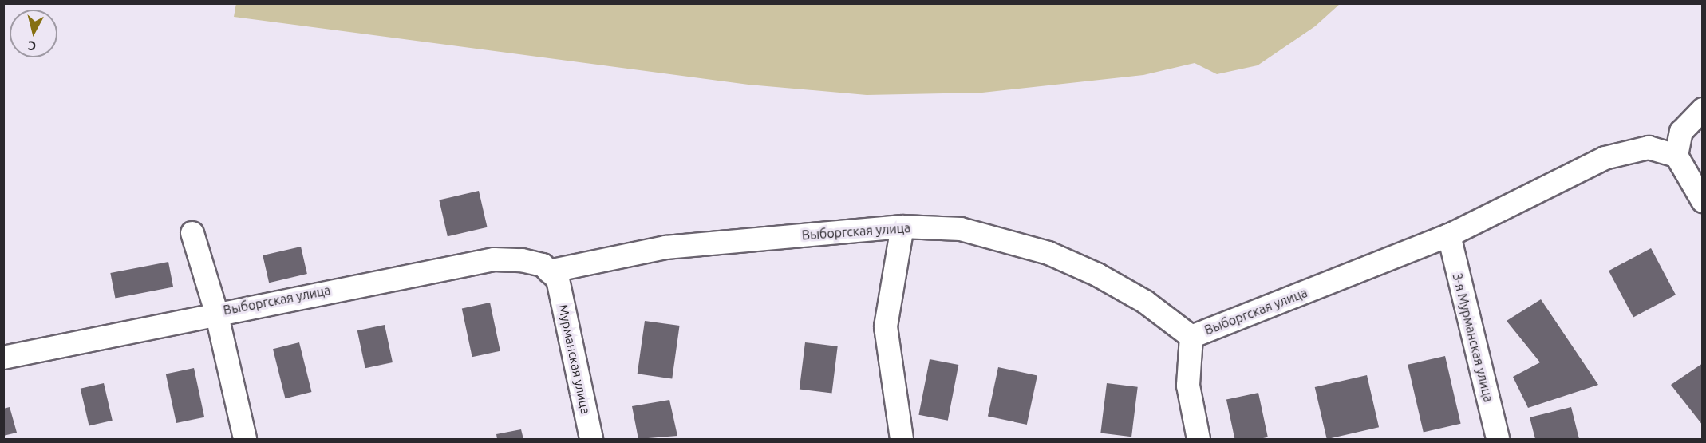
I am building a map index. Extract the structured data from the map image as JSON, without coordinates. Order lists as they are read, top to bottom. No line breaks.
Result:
{"streets":{"street":["Выборгская улица","3-я Мурманская улица","Мурманская улица"]},"crossings":[["Выборгская улица","3-я Мурманская улица"],["Выборгская улица","Мурманская улица"]],"north":"bottom"}
